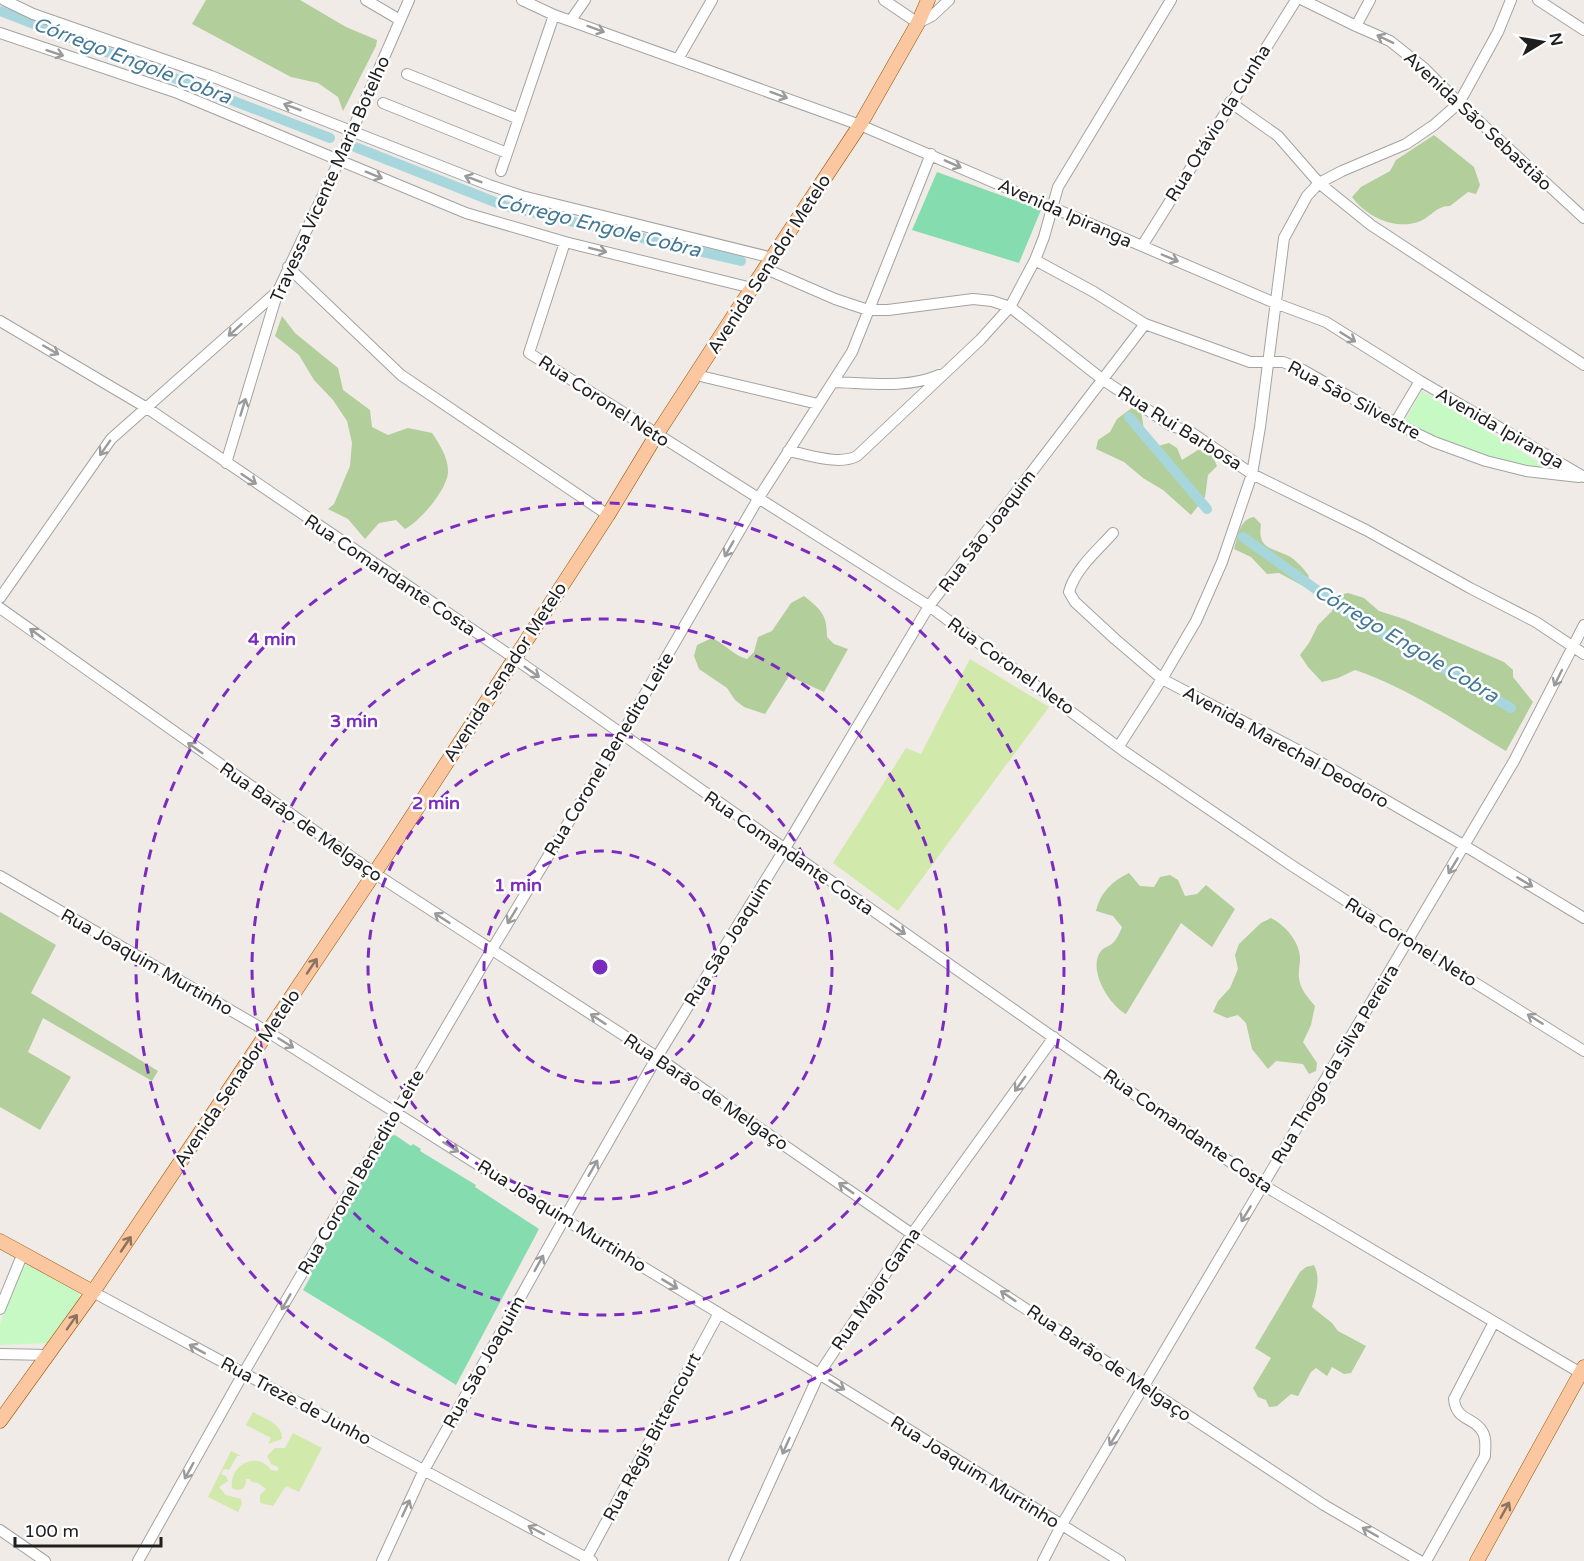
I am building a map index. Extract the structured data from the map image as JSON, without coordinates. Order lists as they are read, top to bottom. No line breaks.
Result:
{"streets":{"main road":["Avenida Senador Metelo","Rua Treze de Junho"],"street":["Avenida São Sebastião","Rua Otávio da Cunha","Travessa Vicente Maria Botelho","Avenida Ipiranga","Rua São Silvestre","Rua Coronel Neto","Rua Rui Barbosa","Rua São Joaquim","Rua Comandante Costa","Avenida Marechal Deodoro","Rua Coronel Benedito Leite","Rua Barão de Melgaço","Rua Joaquim Murtinho","Rua Thogo da Silva Pereira","Rua Major Gama","Rua Régis Bittencourt"]},"crossings":[["Rua Otávio da Cunha","Avenida Ipiranga"],["Travessa Vicente Maria Botelho","Rua Rui Barbosa"],["Travessa Vicente Maria Botelho","Rua Comandante Costa"],["Avenida Ipiranga","Avenida Senador Metelo"],["Avenida Ipiranga","Rua São Silvestre"],["Avenida Ipiranga","Rua Coronel Benedito Leite"],["Avenida Senador Metelo","Rua Coronel Neto"],["Avenida Senador Metelo","Rua Rui Barbosa"],["Avenida Senador Metelo","Rua Comandante Costa"],["Avenida Senador Metelo","Rua Barão de Melgaço"],["Avenida Senador Metelo","Rua Joaquim Murtinho"],["Avenida Senador Metelo","Rua Treze de Junho"],["Rua São Silvestre","Rua São Joaquim"],["Rua Coronel Neto","Rua São Joaquim"],["Rua Coronel Neto","Rua Coronel Benedito Leite"],["Rua Coronel Neto","Rua Thogo da Silva Pereira"],["Rua Rui Barbosa","Rua São Joaquim"],["Rua Rui Barbosa","Rua Coronel Benedito Leite"],["Rua Rui Barbosa","Rua Thogo da Silva Pereira"],["Rua São Joaquim","Rua Comandante Costa"],["Rua São Joaquim","Rua Barão de Melgaço"],["Rua São Joaquim","Rua Joaquim Murtinho"],["Rua São Joaquim","Rua Treze de Junho"],["Rua Comandante Costa","Rua Coronel Benedito Leite"],["Rua Comandante Costa","Rua Thogo da Silva Pereira"],["Rua Comandante Costa","Rua Major Gama"],["Avenida Marechal Deodoro","Rua Thogo da Silva Pereira"],["Rua Coronel Benedito Leite","Rua Barão de Melgaço"],["Rua Coronel Benedito Leite","Rua Joaquim Murtinho"],["Rua Coronel Benedito Leite","Rua Treze de Junho"],["Rua Barão de Melgaço","Rua Thogo da Silva Pereira"],["Rua Barão de Melgaço","Rua Major Gama"],["Rua Joaquim Murtinho","Rua Thogo da Silva Pereira"],["Rua Joaquim Murtinho","Rua Major Gama"],["Rua Joaquim Murtinho","Rua Régis Bittencourt"],["Rua Treze de Junho","Rua Régis Bittencourt"]],"one_way":["Avenida São Sebastião","Travessa Vicente Maria Botelho","Avenida Ipiranga","Rua São Joaquim","Rua Comandante Costa","Rua Coronel Benedito Leite","Rua Barão de Melgaço","Rua Joaquim Murtinho","Rua Thogo da Silva Pereira","Rua Major Gama","Rua Treze de Junho"],"water":["Córrego Engole Cobra"],"scale_bar":"100 m","north":"right","rings":["4 min","3 min","2 min","1 min"]}
